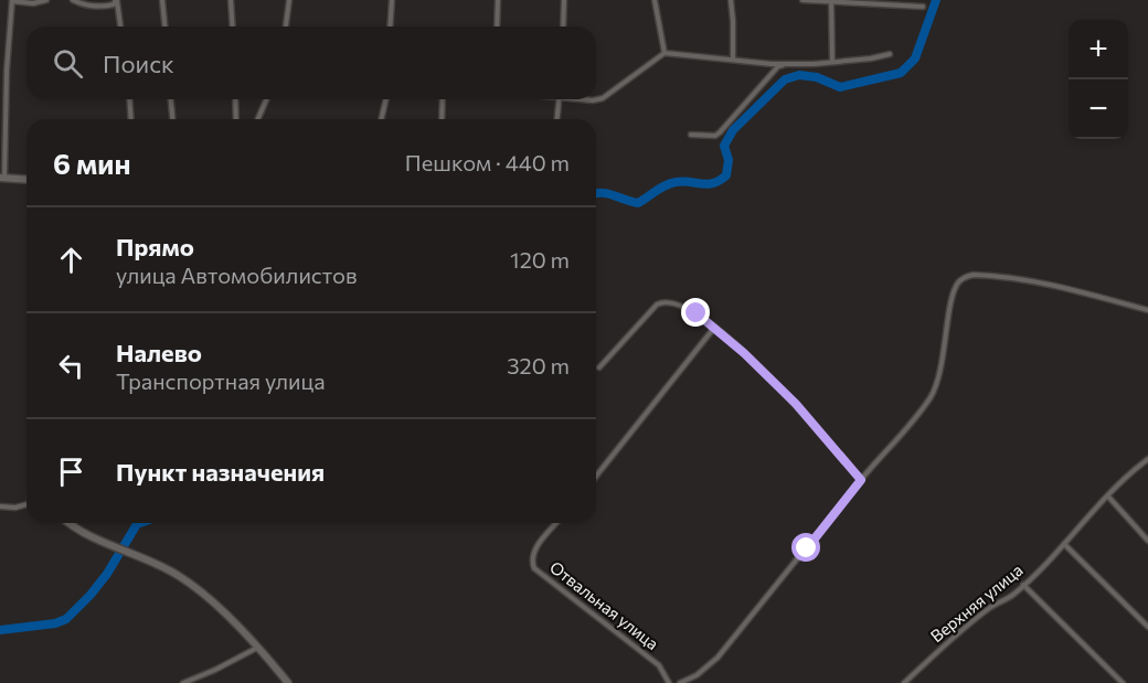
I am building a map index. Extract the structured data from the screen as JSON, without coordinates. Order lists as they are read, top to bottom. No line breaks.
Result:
{"streets":{"street":["Верхняя улица","Отвальная улица"]},"page":{"map_buttons":["+","−"],"search":"Поиск","heading":["6 мин","Пешком · 440 m"],"list":[["Прямо","улица Автомобилистов","120 m"],["Налево","Транспортная улица","320 m"],"Пункт назначения"]}}
